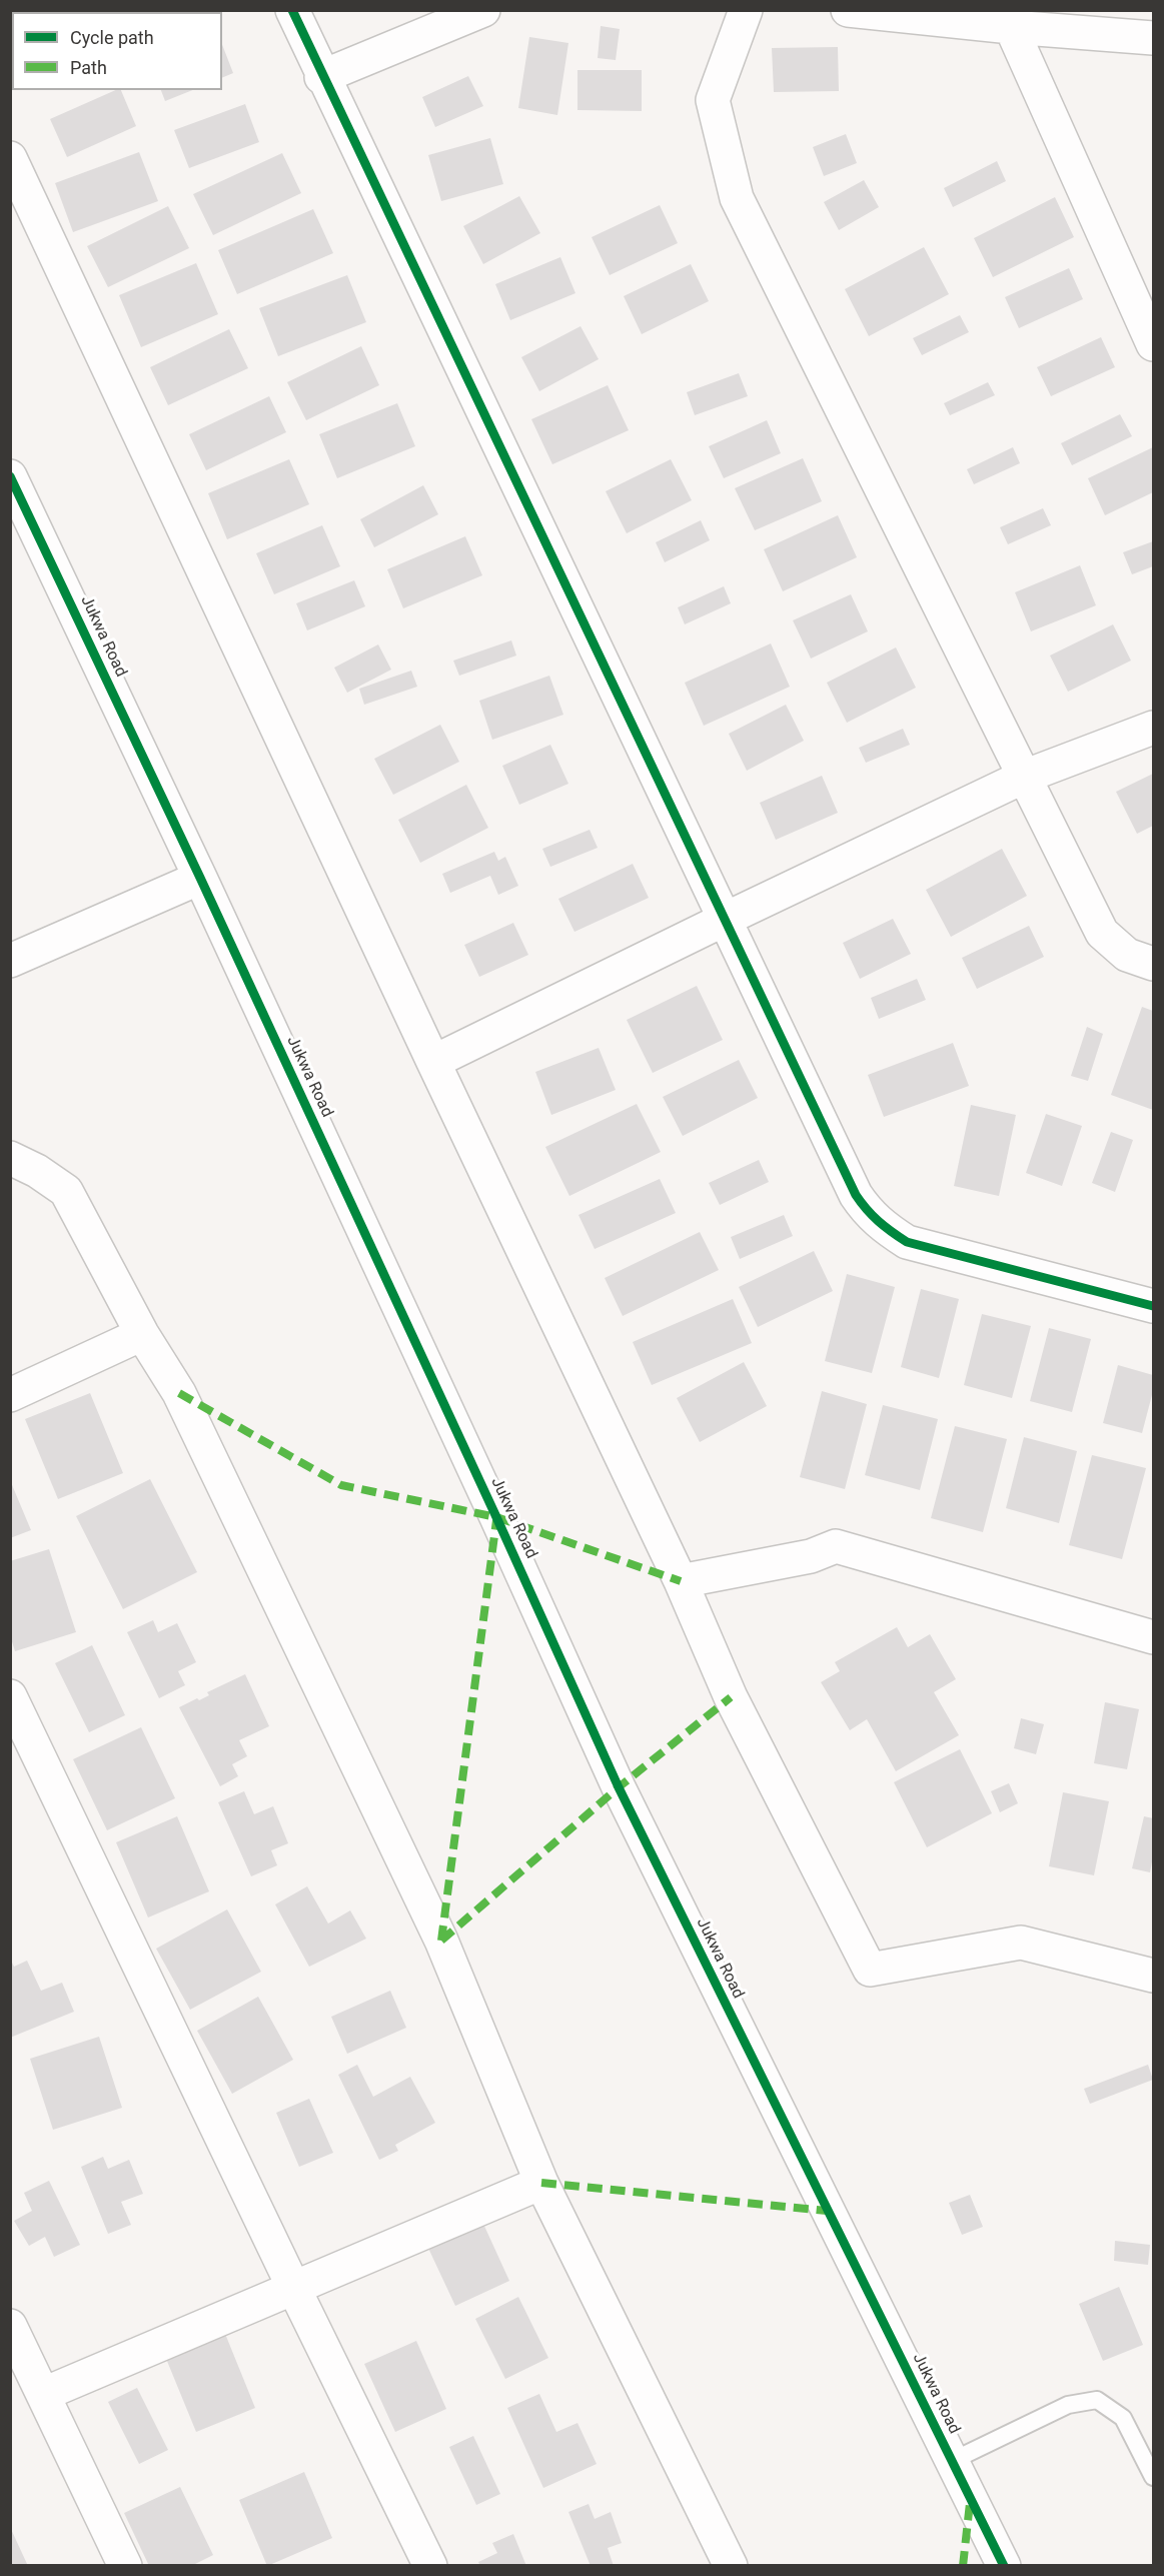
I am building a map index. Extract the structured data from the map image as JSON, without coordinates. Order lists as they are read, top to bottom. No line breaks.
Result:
{"streets":{"street":["Jukwa Road"]},"legend":["Cycle path","Path"]}
